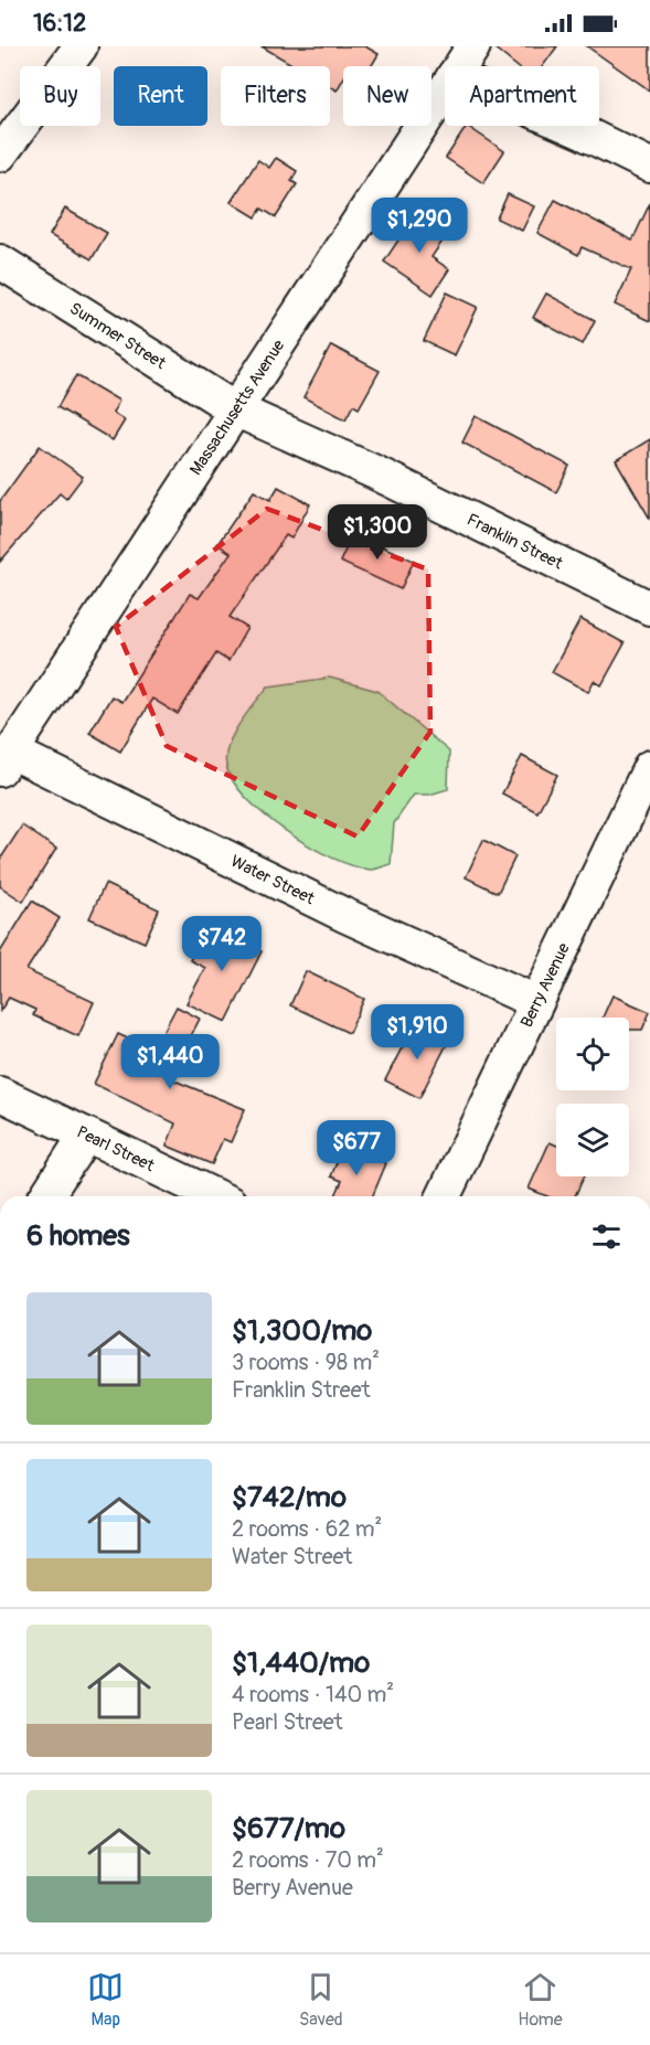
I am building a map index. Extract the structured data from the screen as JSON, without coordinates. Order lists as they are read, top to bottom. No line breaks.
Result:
{"streets":{"street":["Summer Street","Massachusetts Avenue","Franklin Street","Water Street","Berry Avenue","Pearl Street"]},"crossings":[["Summer Street","Massachusetts Avenue"],["Summer Street","Franklin Street"],["Massachusetts Avenue","Franklin Street"],["Massachusetts Avenue","Water Street"],["Water Street","Berry Avenue"]],"page":{"status":"16:12","chip":["Buy","Rent","Filters","New","Apartment"],"price":["$1,290","$1,300","$742","$1,910","$1,440","$677"],"heading":"6 homes","list":[{"name":"$1,300/mo","note":"3 rooms · 98 m² · Franklin Street"},{"name":"$742/mo","note":"2 rooms · 62 m² · Water Street"},{"name":"$1,440/mo","note":"4 rooms · 140 m² · Pearl Street"},{"name":"$677/mo","note":"2 rooms · 70 m² · Berry Avenue"}],"tabs":["Map","Saved","Home"]}}
